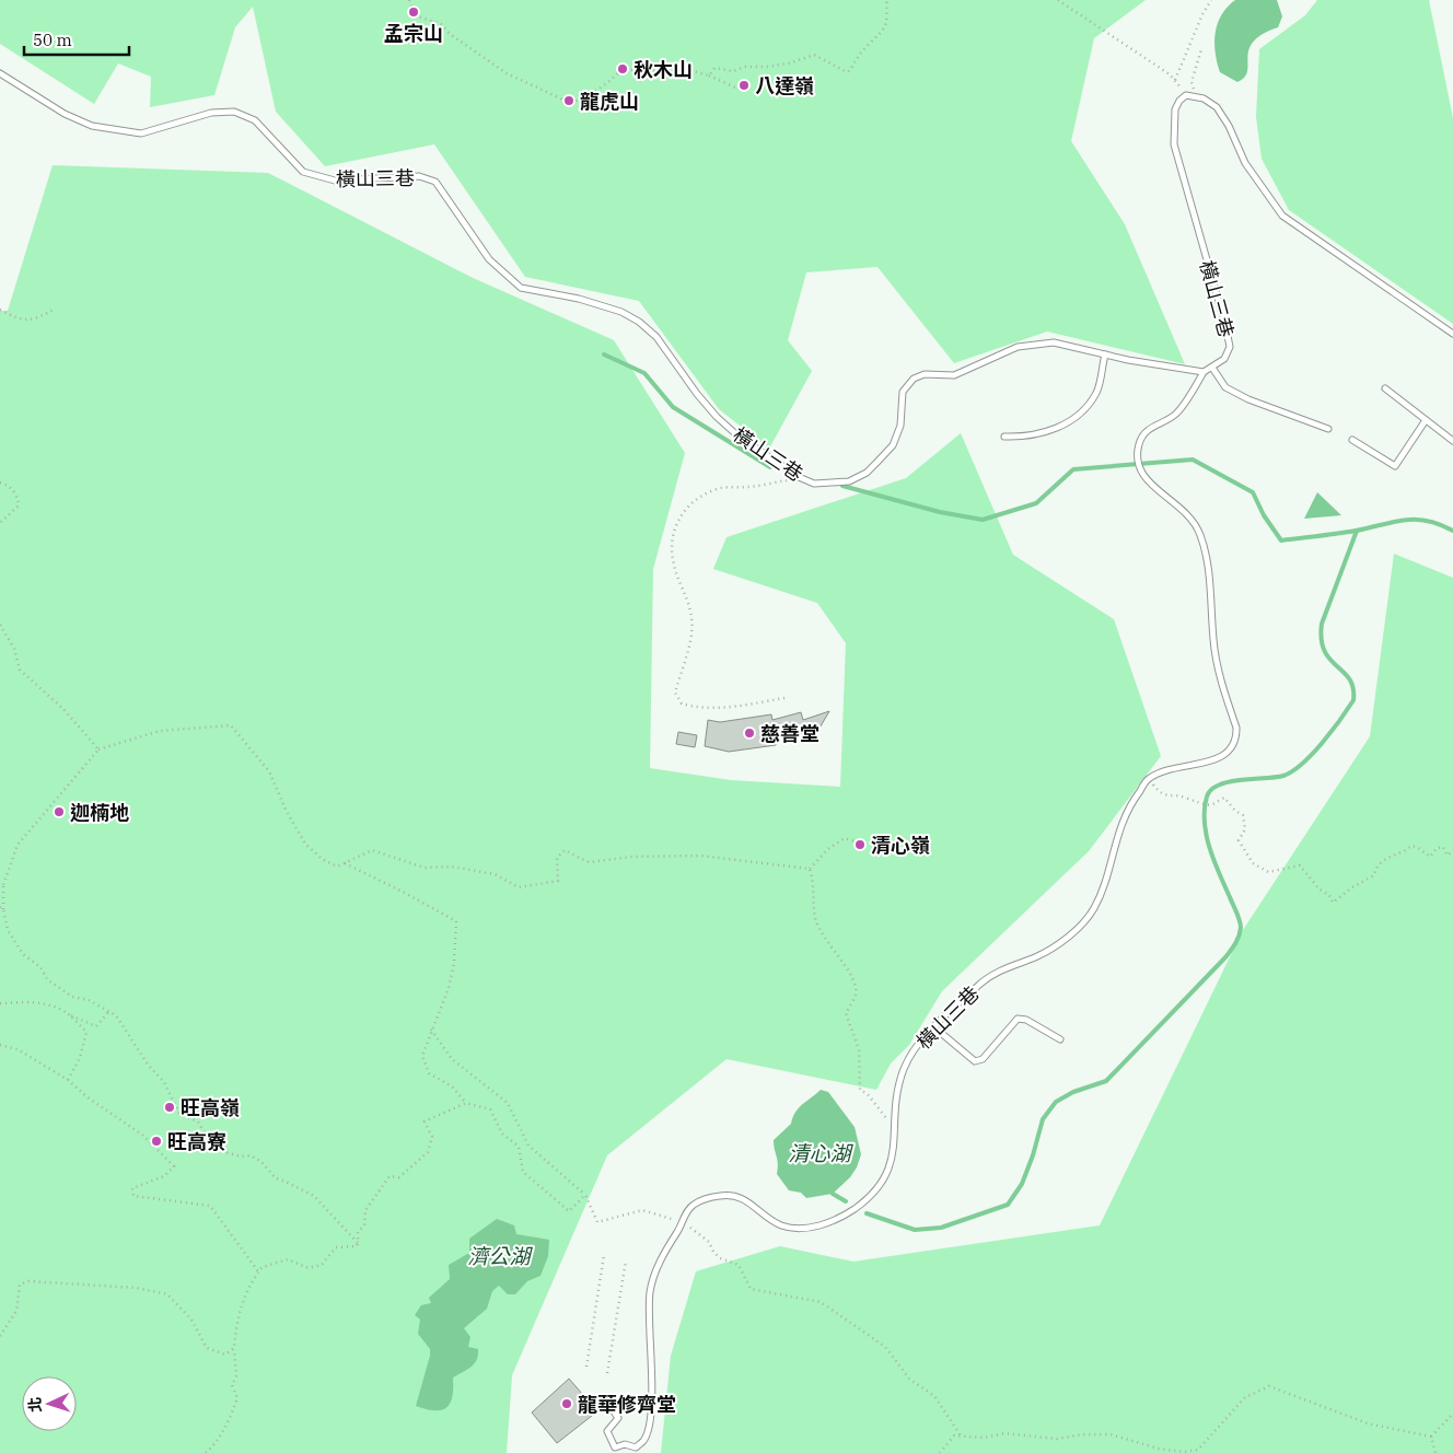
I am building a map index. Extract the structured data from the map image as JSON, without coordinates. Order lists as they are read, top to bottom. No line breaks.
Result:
{"streets":{"lane":["橫山三巷"]},"water":["清心湖","濟公湖"],"places":["孟宗山","秋木山","八達嶺","龍虎山","慈善堂","迦楠地","清心嶺","旺高嶺","旺高寮","龍華修齊堂"],"scale_bar":"50 m","north":"left"}
